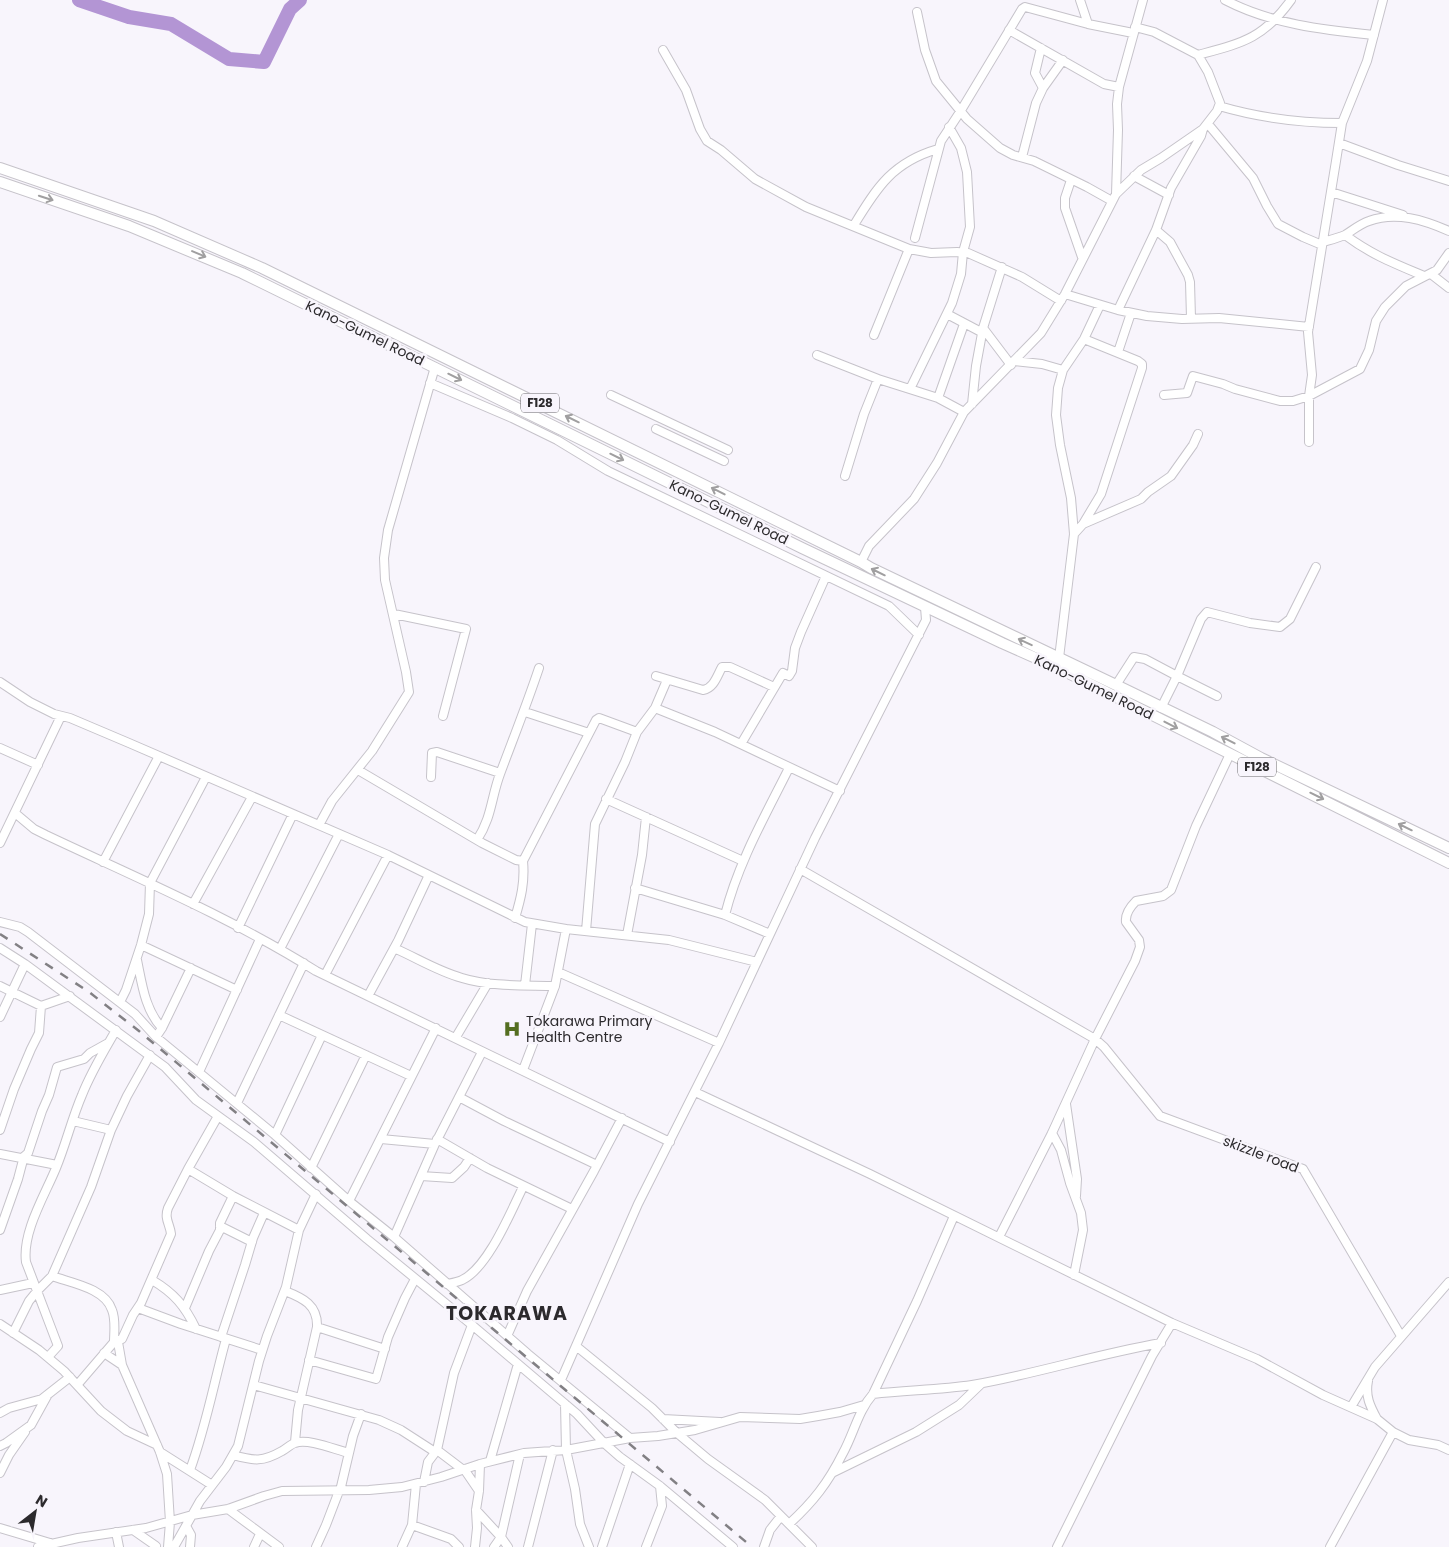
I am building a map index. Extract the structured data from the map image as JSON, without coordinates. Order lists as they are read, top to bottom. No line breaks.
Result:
{"streets":{"main road":["Kano-Gumel Road","F128"],"street":["skizzle road"]},"districts":["TOKARAWA"],"places":{"hospital":["Tokarawa Primary Health Centre"]},"north":"top right"}
